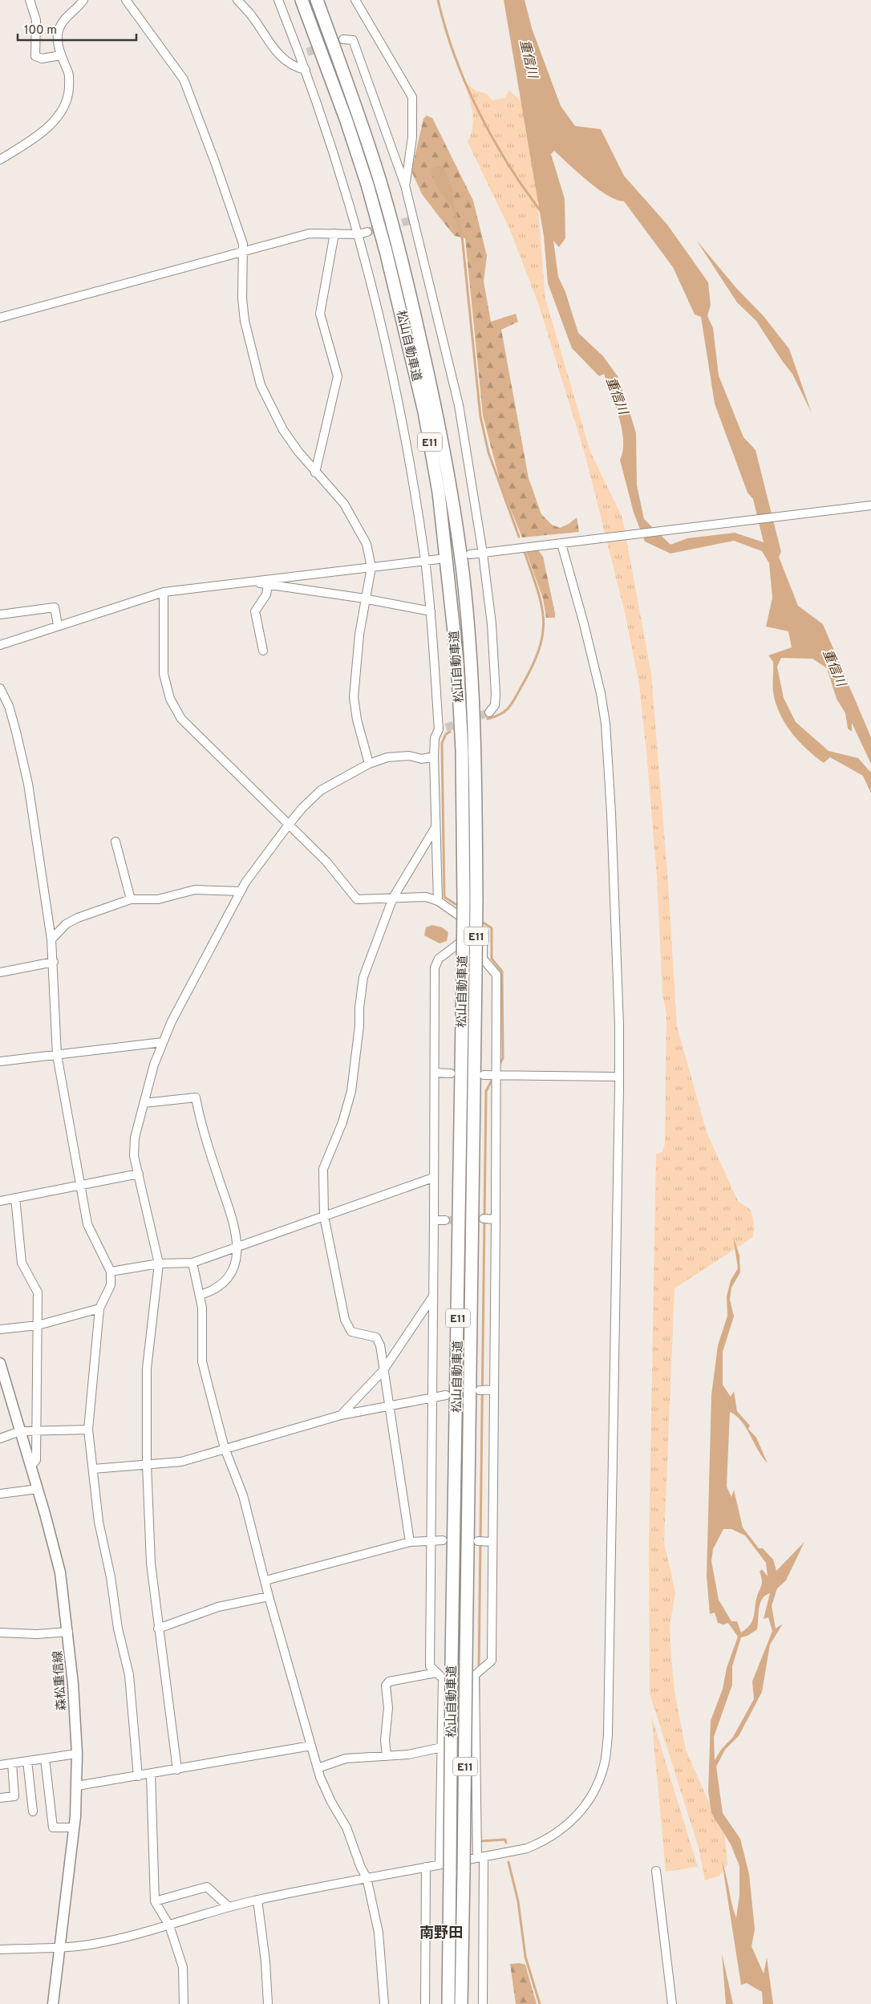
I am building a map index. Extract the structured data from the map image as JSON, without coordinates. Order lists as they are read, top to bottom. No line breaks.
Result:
{"streets":{"highway":["松山自動車道","E11"],"main road":["森松重信線"]},"districts":["南野田"],"water":["重信川"],"scale_bar":"100 m"}
